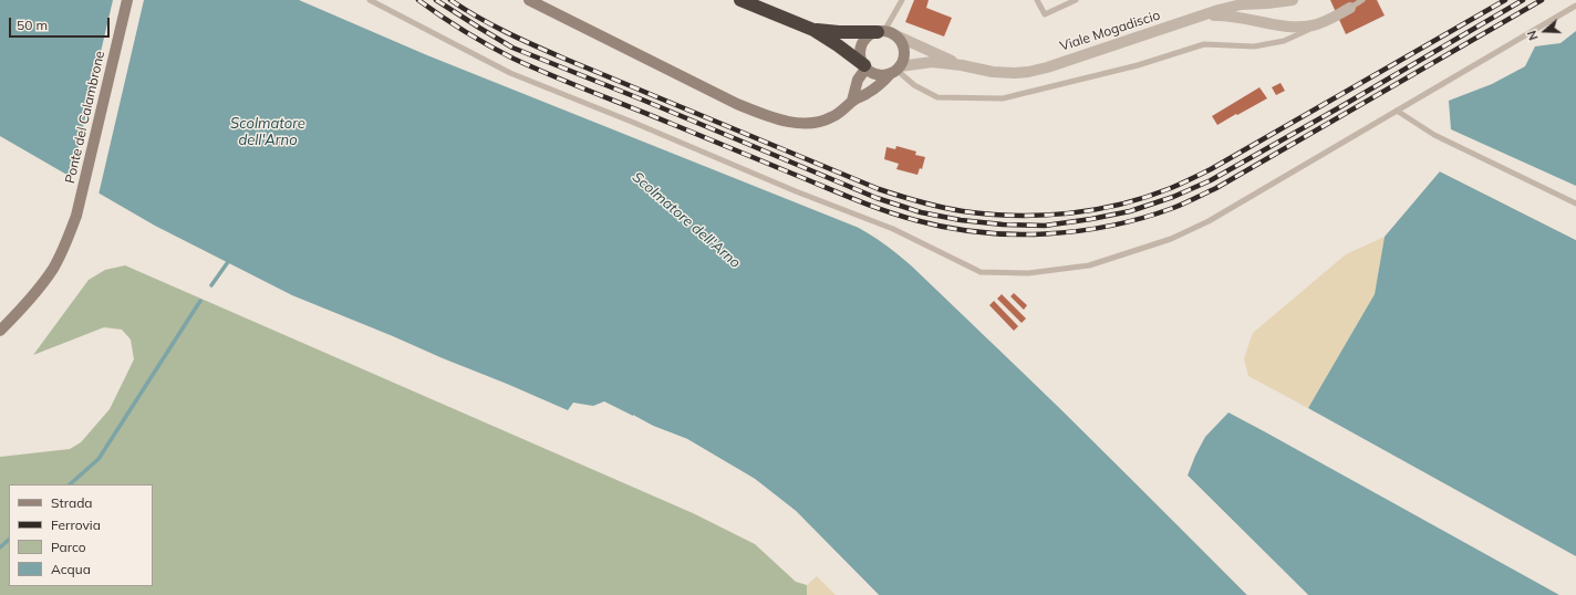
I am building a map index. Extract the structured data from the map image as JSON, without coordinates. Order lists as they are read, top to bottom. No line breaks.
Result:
{"streets":{"street":["Viale Mogadiscio","Ponte del Calambrone"]},"water":["Scolmatore dell'Arno"],"legend":["Strada","Ferrovia","Parco","Acqua"],"scale_bar":"50 m","north":"left"}
